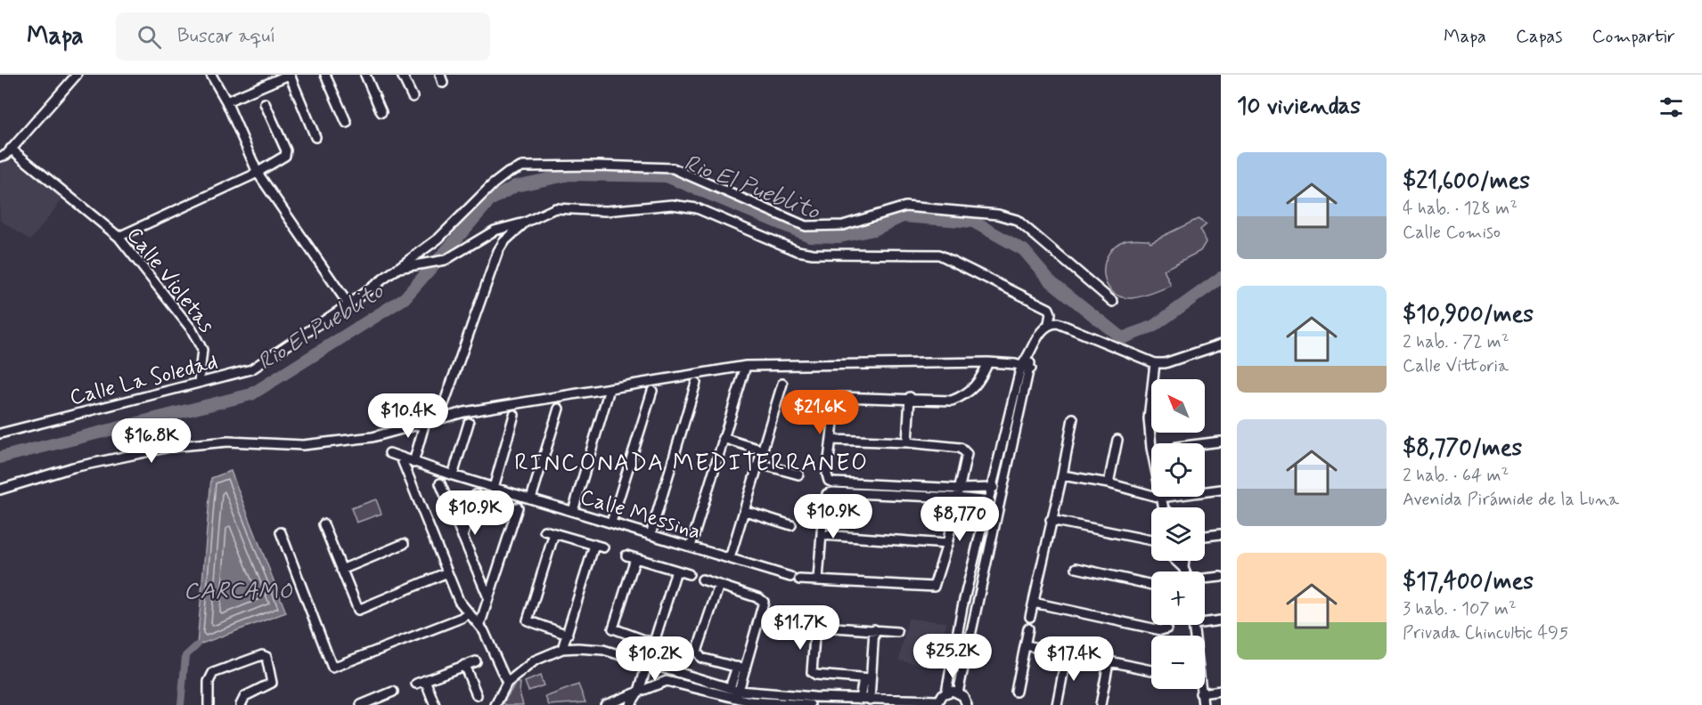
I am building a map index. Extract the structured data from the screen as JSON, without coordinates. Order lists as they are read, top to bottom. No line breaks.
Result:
{"streets":{"street":["Calle Violetas","Calle La Soledad","Calle Messina"]},"crossings":[["Calle Violetas","Calle La Soledad"]],"districts":["RINCONADA MEDITERRANEO"],"water":["Rio El Pueblito","CARCAMO"],"north":"top left","page":{"header":"Mapa","search":"Buscar aquí","nav":["Mapa","Capas","Compartir"],"heading":"10 viviendas","list":[{"name":"$21,600/mes","note":"4 hab. · 128 m² · Calle Comiso"},{"name":"$10,900/mes","note":"2 hab. · 72 m² · Calle Vittoria"},{"name":"$8,770/mes","note":"2 hab. · 64 m² · Avenida Pirámide de la Luna"},{"name":"$17,400/mes","note":"3 hab. · 107 m² · Privada Chincultic 495"}],"map_buttons":["+","−"],"price":["$21.6K","$10.4K","$16.8K","$10.9K","$10.9K","$8,770","$11.7K","$25.2K","$10.2K","$17.4K"]}}
